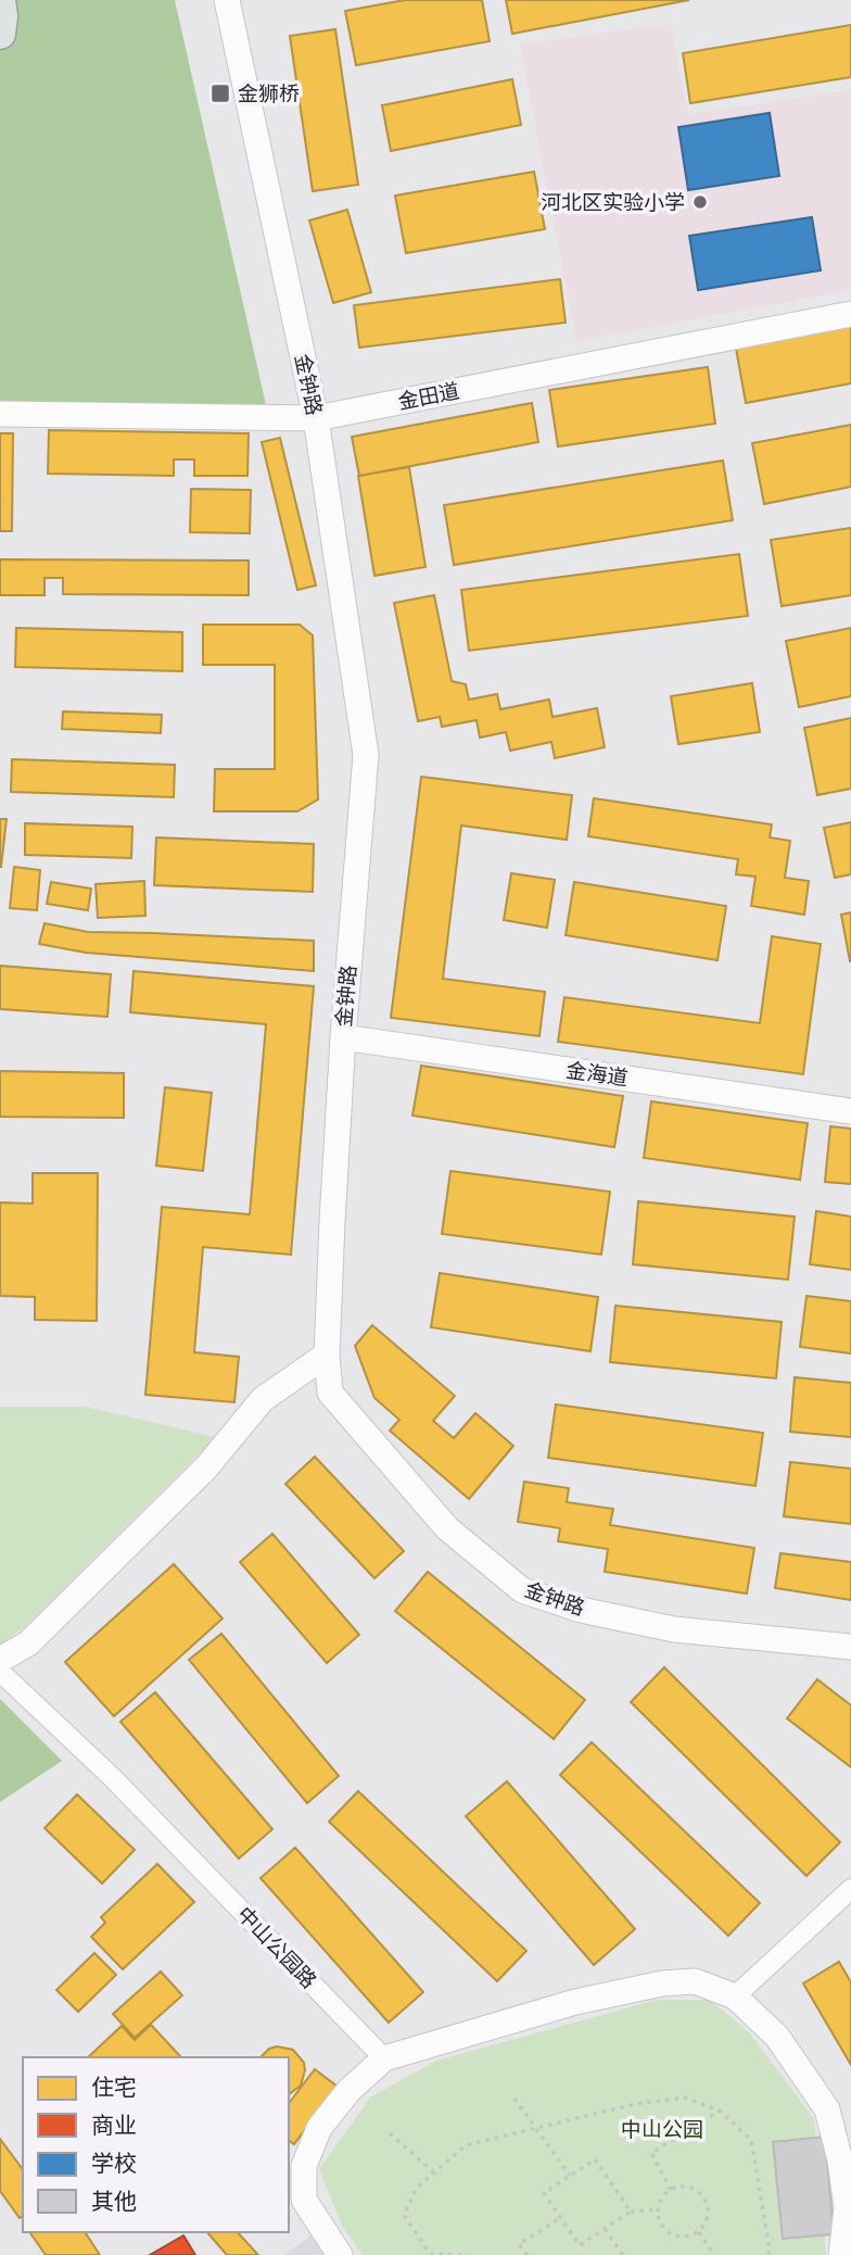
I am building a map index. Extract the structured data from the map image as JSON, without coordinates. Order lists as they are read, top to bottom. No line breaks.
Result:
{"streets":{"street":["金钟路","金田道","金海道","中山公园路"]},"crossings":[["金钟路","金田道"],["金钟路","金海道"]],"parks":["中山公园"],"places":{"transit":["金狮桥"],"other":["河北区实验小学"]},"legend":["住宅","商业","学校","其他"]}
